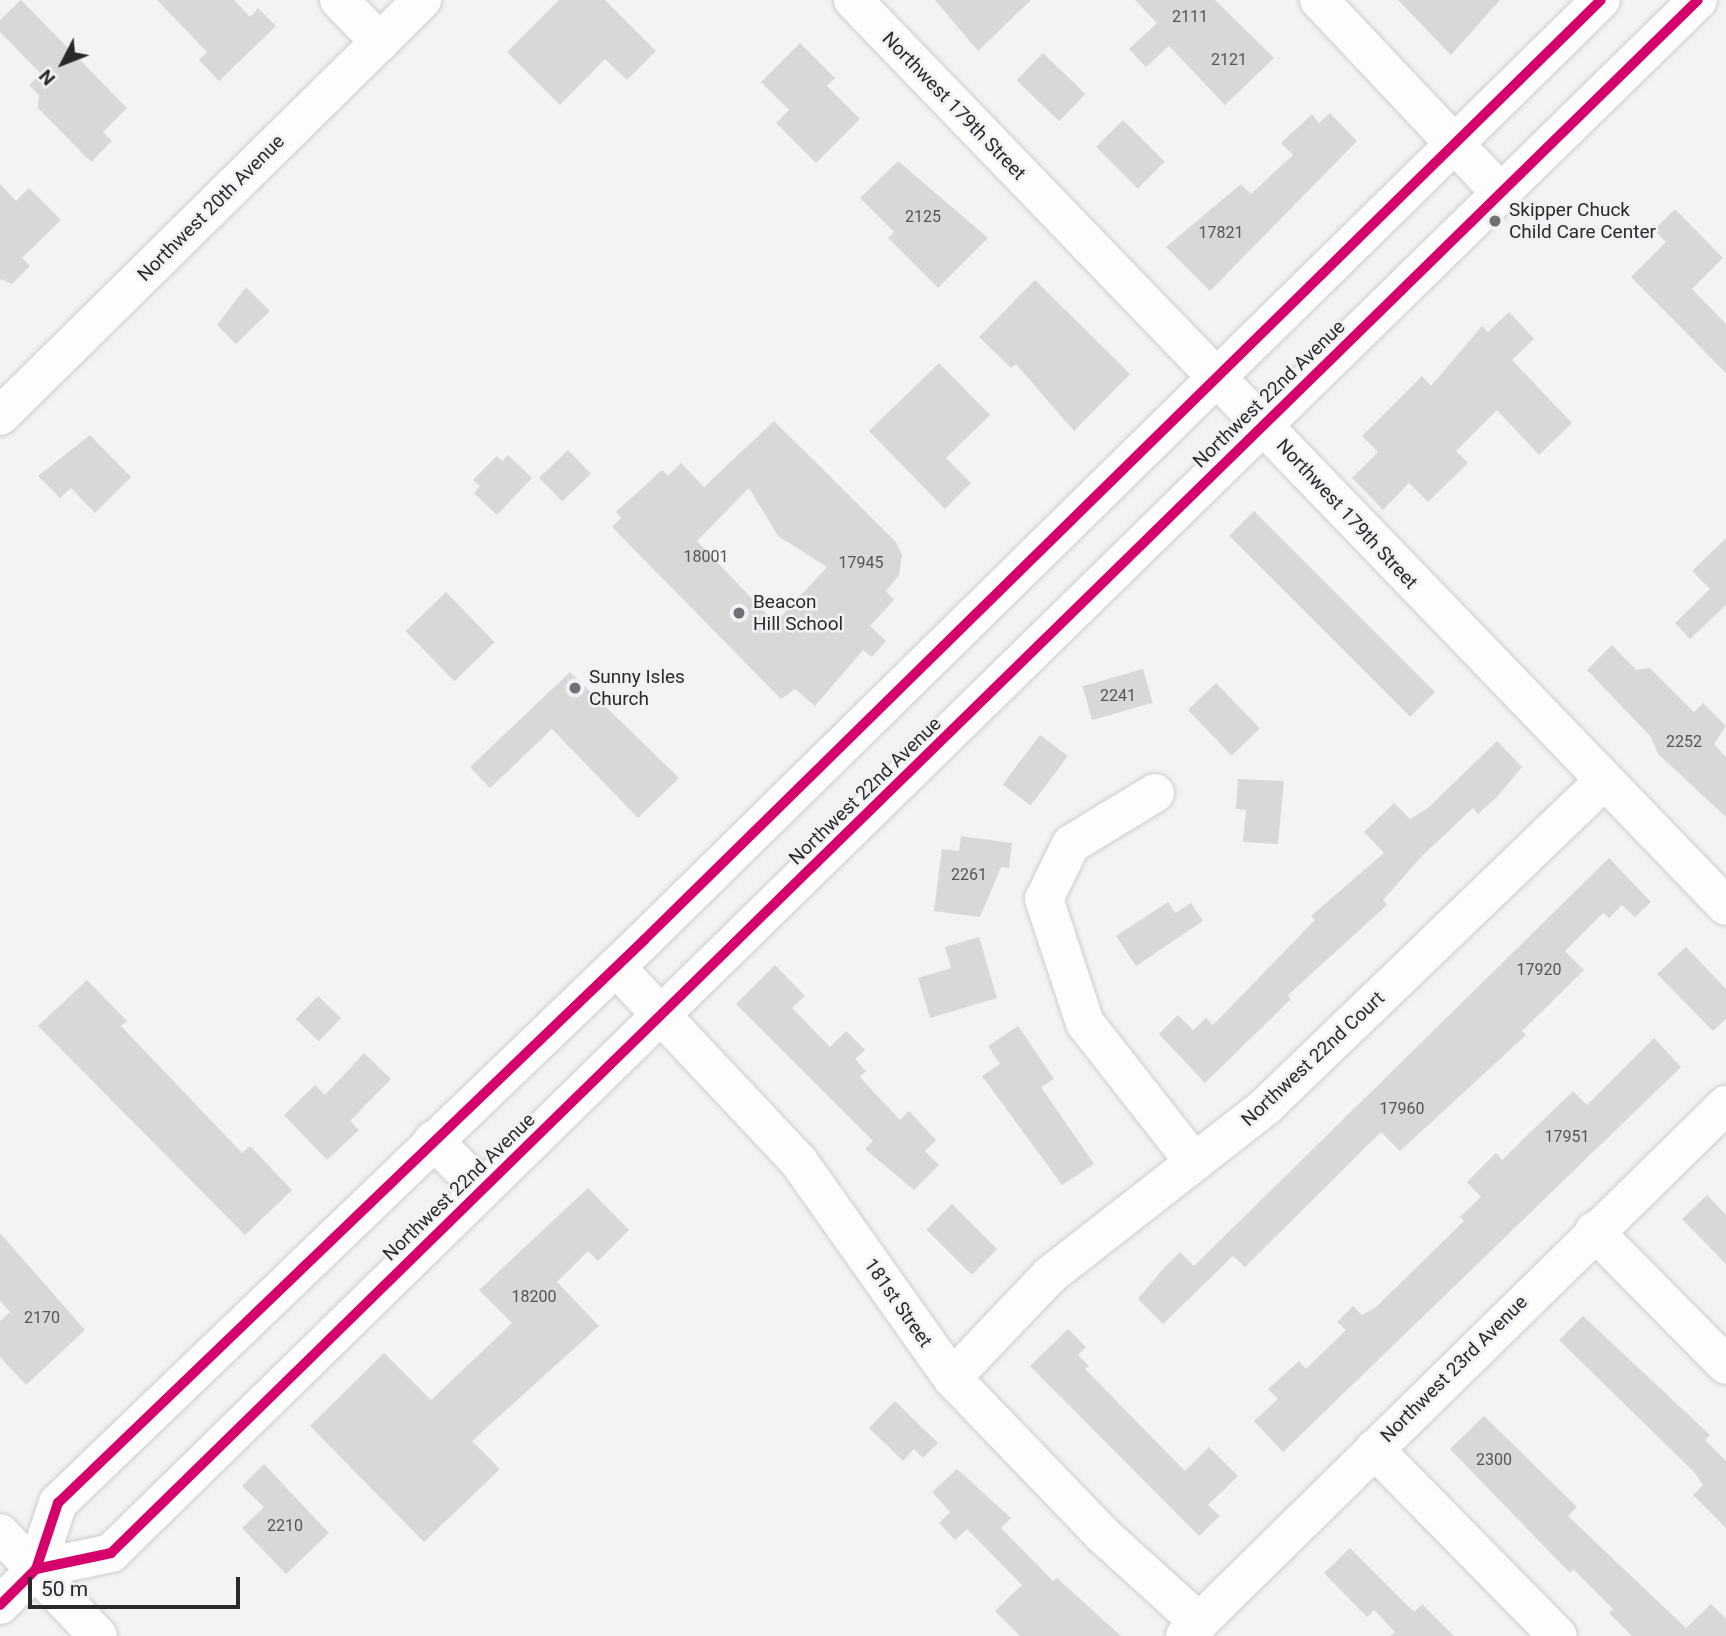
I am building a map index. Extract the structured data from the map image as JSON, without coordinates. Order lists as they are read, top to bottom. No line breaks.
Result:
{"streets":{"street":["Northwest 179th Street","Northwest 20th Avenue","Northwest 22nd Avenue","Northwest 22nd Court","181st Street","Northwest 23rd Avenue"]},"crossings":[["Northwest 179th Street","Northwest 22nd Avenue"],["Northwest 179th Street","Northwest 22nd Court"],["Northwest 22nd Avenue","181st Street"],["Northwest 22nd Court","181st Street"],["181st Street","Northwest 23rd Avenue"]],"places":["Skipper Chuck Child Care Center","Beacon Hill School","Sunny Isles Church"],"house_numbers":["2111","2121","2125","17821","18001","17945","2241","2252","2261","17920","17960","17951","18200","2170","2300","2210"],"scale_bar":"50 m","north":"bottom left"}
